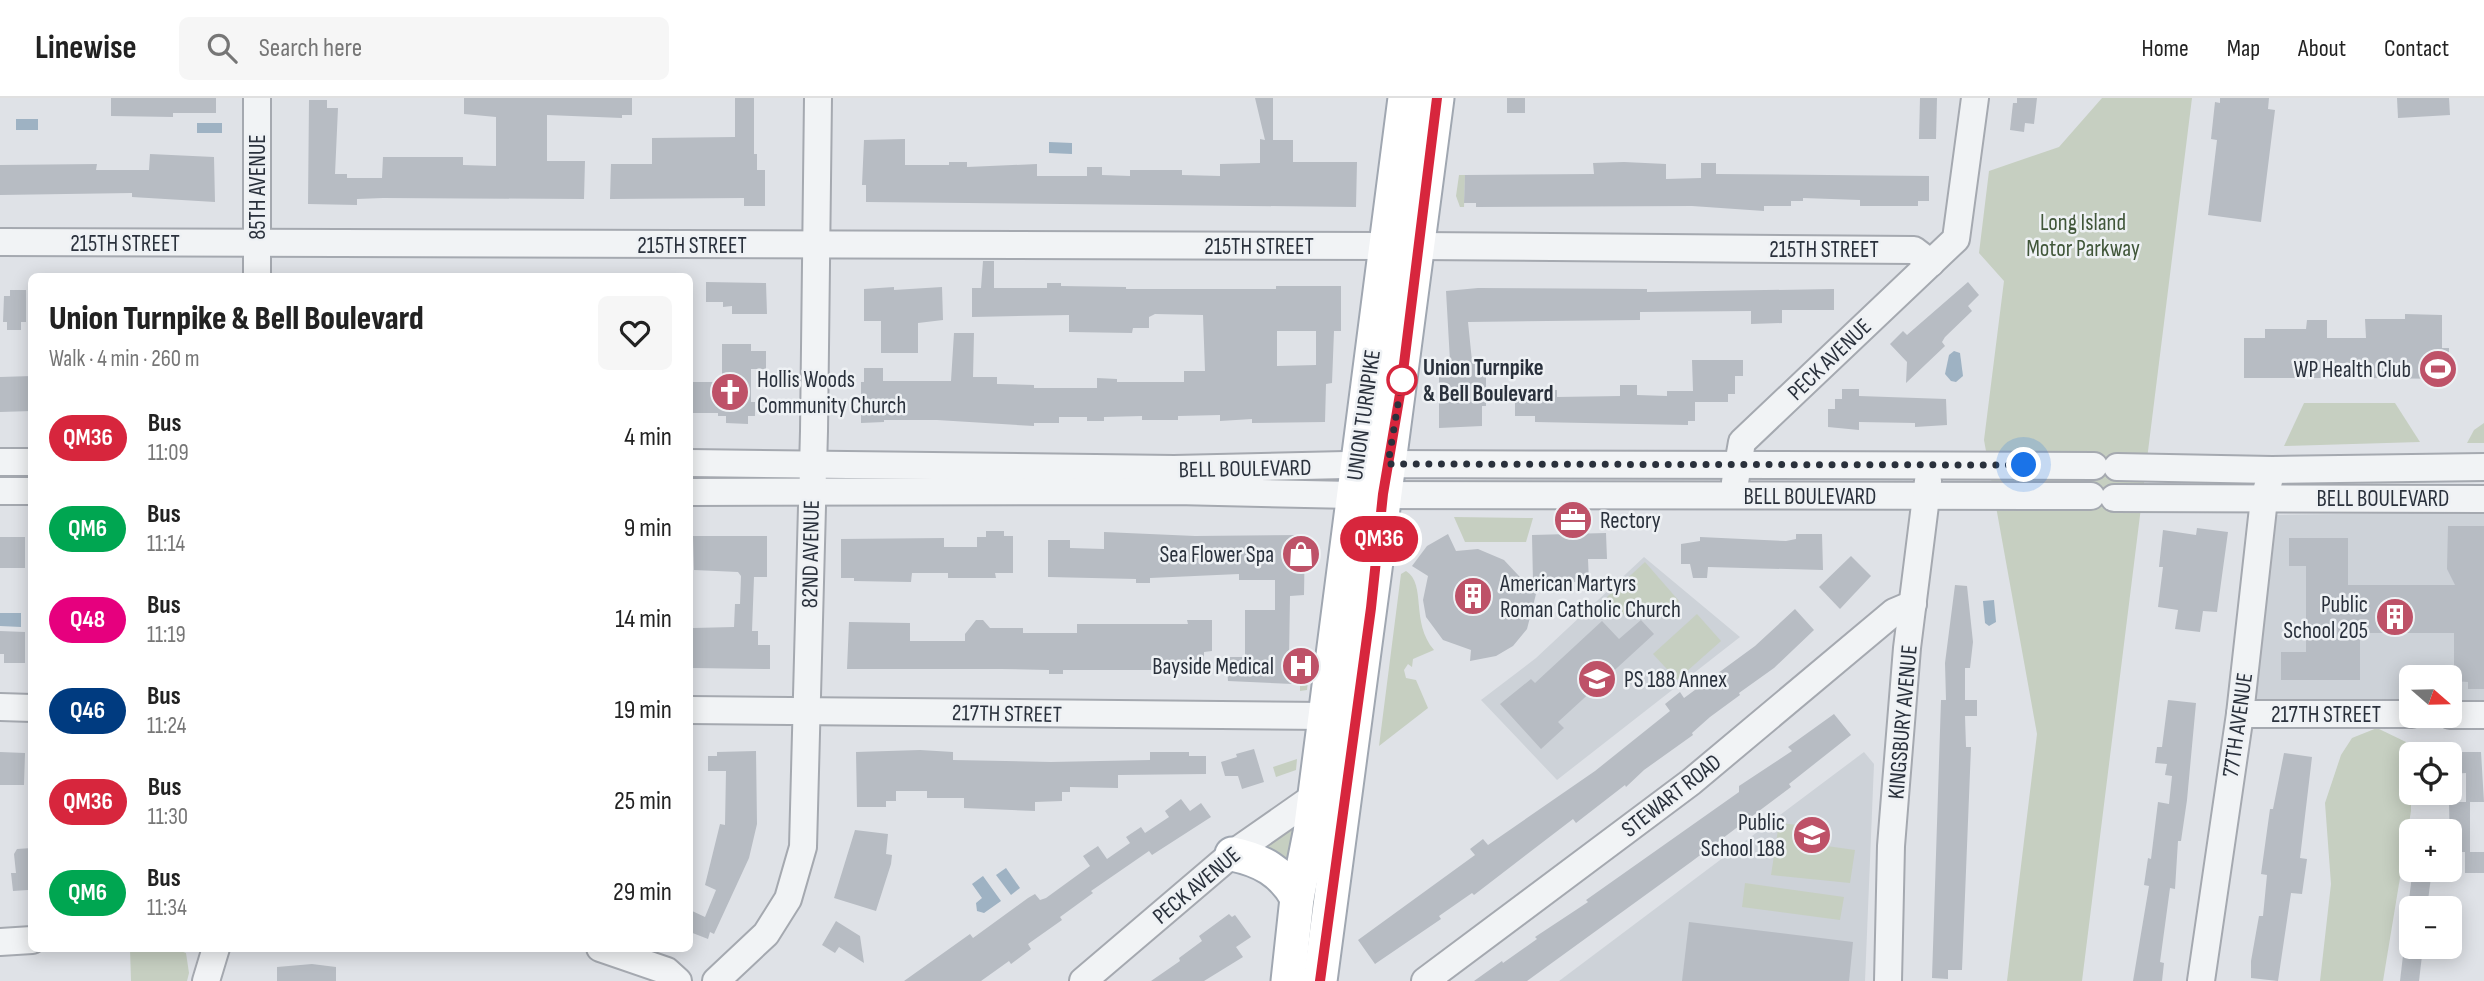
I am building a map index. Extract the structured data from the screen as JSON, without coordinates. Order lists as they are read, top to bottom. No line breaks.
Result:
{"streets":{"main road":["UNION TURNPIKE"],"street":["85TH AVENUE","215TH STREET","PECK AVENUE","BELL BOULEVARD","82ND AVENUE","217TH STREET","KINGSBURY AVENUE","77TH AVENUE","STEWART ROAD"]},"crossings":[["85TH AVENUE","215TH STREET"],["215TH STREET","PECK AVENUE"],["215TH STREET","UNION TURNPIKE"],["215TH STREET","82ND AVENUE"],["PECK AVENUE","UNION TURNPIKE"],["PECK AVENUE","BELL BOULEVARD"],["UNION TURNPIKE","BELL BOULEVARD"],["UNION TURNPIKE","217TH STREET"],["BELL BOULEVARD","82ND AVENUE"],["BELL BOULEVARD","KINGSBURY AVENUE"],["BELL BOULEVARD","77TH AVENUE"],["82ND AVENUE","217TH STREET"],["217TH STREET","77TH AVENUE"],["KINGSBURY AVENUE","STEWART ROAD"]],"parks":["Long Island Motor Parkway"],"places":{"sports":["WP Health Club"],"other":["Union Turnpike & Bell Boulevard"],"church":["Hollis Woods Community Church"],"office":["Rectory"],"shop":["Sea Flower Spa"],"building":["American Martyrs Roman Catholic Church","Public School 205"],"hospital":["Bayside Medical"],"school or university":["PS 188 Annex","Public School 188"]},"lines":["bus line QM36"],"north":"right","page":{"header":"Linewise","search":"Search here","nav":["Home","Map","About","Contact"],"on_map":"QM36","heading":["Union Turnpike & Bell Boulevard","Walk · 4 min · 260 m"],"list":[{"mark":"QM36","name":"Bus","note":"11:09","value":"4 min"},{"mark":"QM6","name":"Bus","note":"11:14","value":"9 min"},{"mark":"Q48","name":"Bus","note":"11:19","value":"14 min"},{"mark":"Q46","name":"Bus","note":"11:24","value":"19 min"},{"mark":"QM36","name":"Bus","note":"11:30","value":"25 min"},{"mark":"QM6","name":"Bus","note":"11:34","value":"29 min"}],"map_buttons":["+","−"]}}
